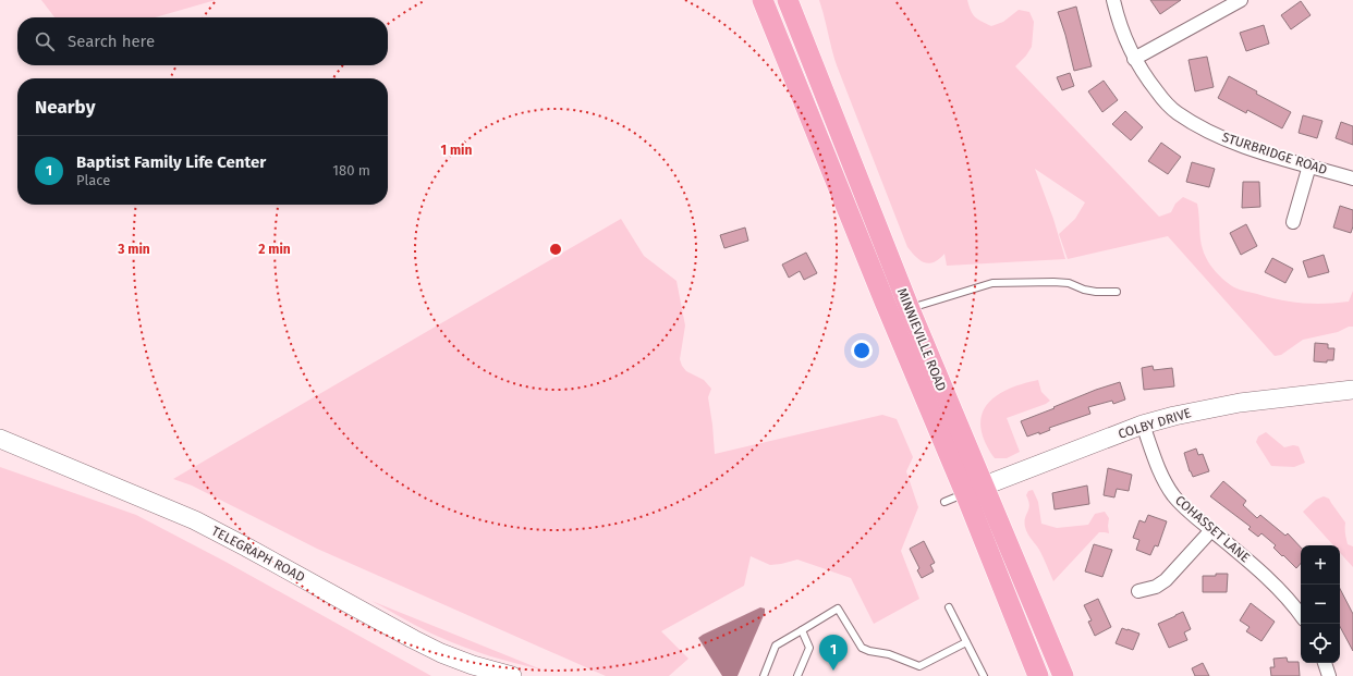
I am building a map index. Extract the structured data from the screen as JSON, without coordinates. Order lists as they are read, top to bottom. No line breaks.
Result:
{"streets":{"main road":["MINNIEVILLE ROAD","COLBY DRIVE","TELEGRAPH ROAD"],"street":["STURBRIDGE ROAD","COHASSET LANE"]},"crossings":[["MINNIEVILLE ROAD","COLBY DRIVE"],["COLBY DRIVE","COHASSET LANE"]],"page":{"search":"Search here","heading":"Nearby","list":[{"mark":"1","name":"Baptist Family Life Center","note":"Place","value":"180 m"}],"map_buttons":["+","−"],"pins":"1"},"rings":["1 min","2 min","3 min"]}
